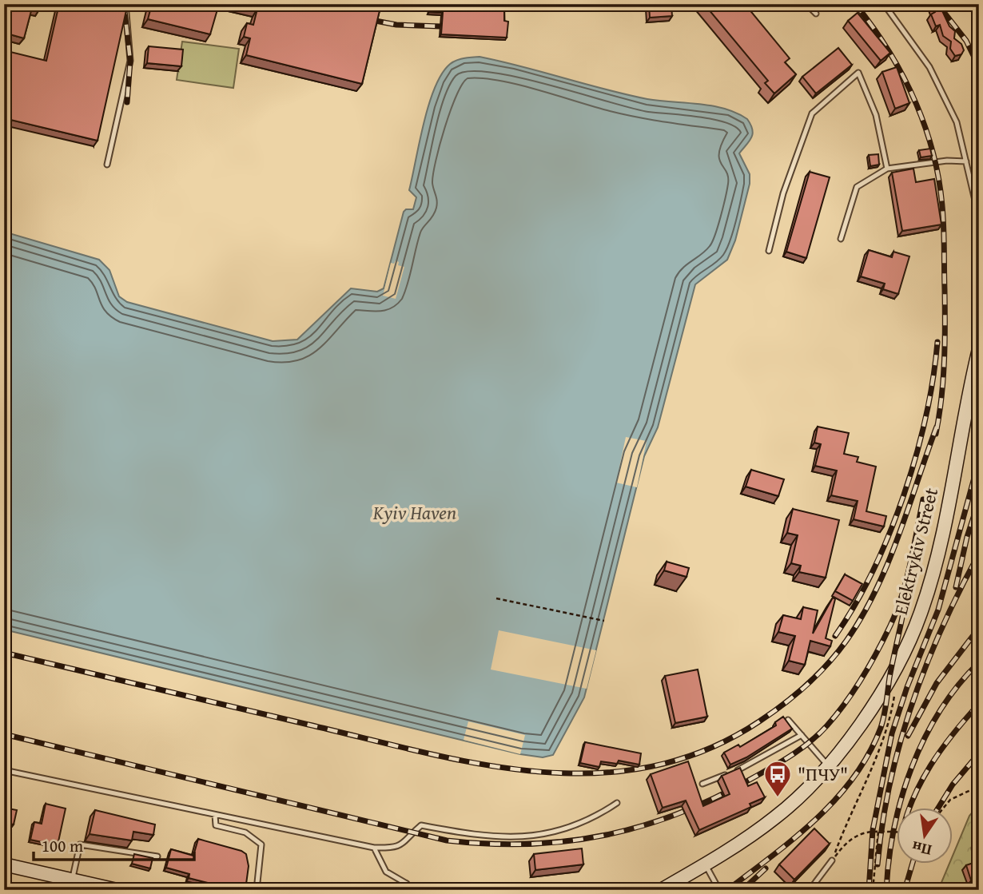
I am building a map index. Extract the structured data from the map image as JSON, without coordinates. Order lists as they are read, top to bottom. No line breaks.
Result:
{"streets":{"street":["Elektrykiv Street"]},"water":["Kyiv Haven"],"places":{"bus stop":["\"ПЧУ\""]},"scale_bar":"100 m","north":"bottom"}
